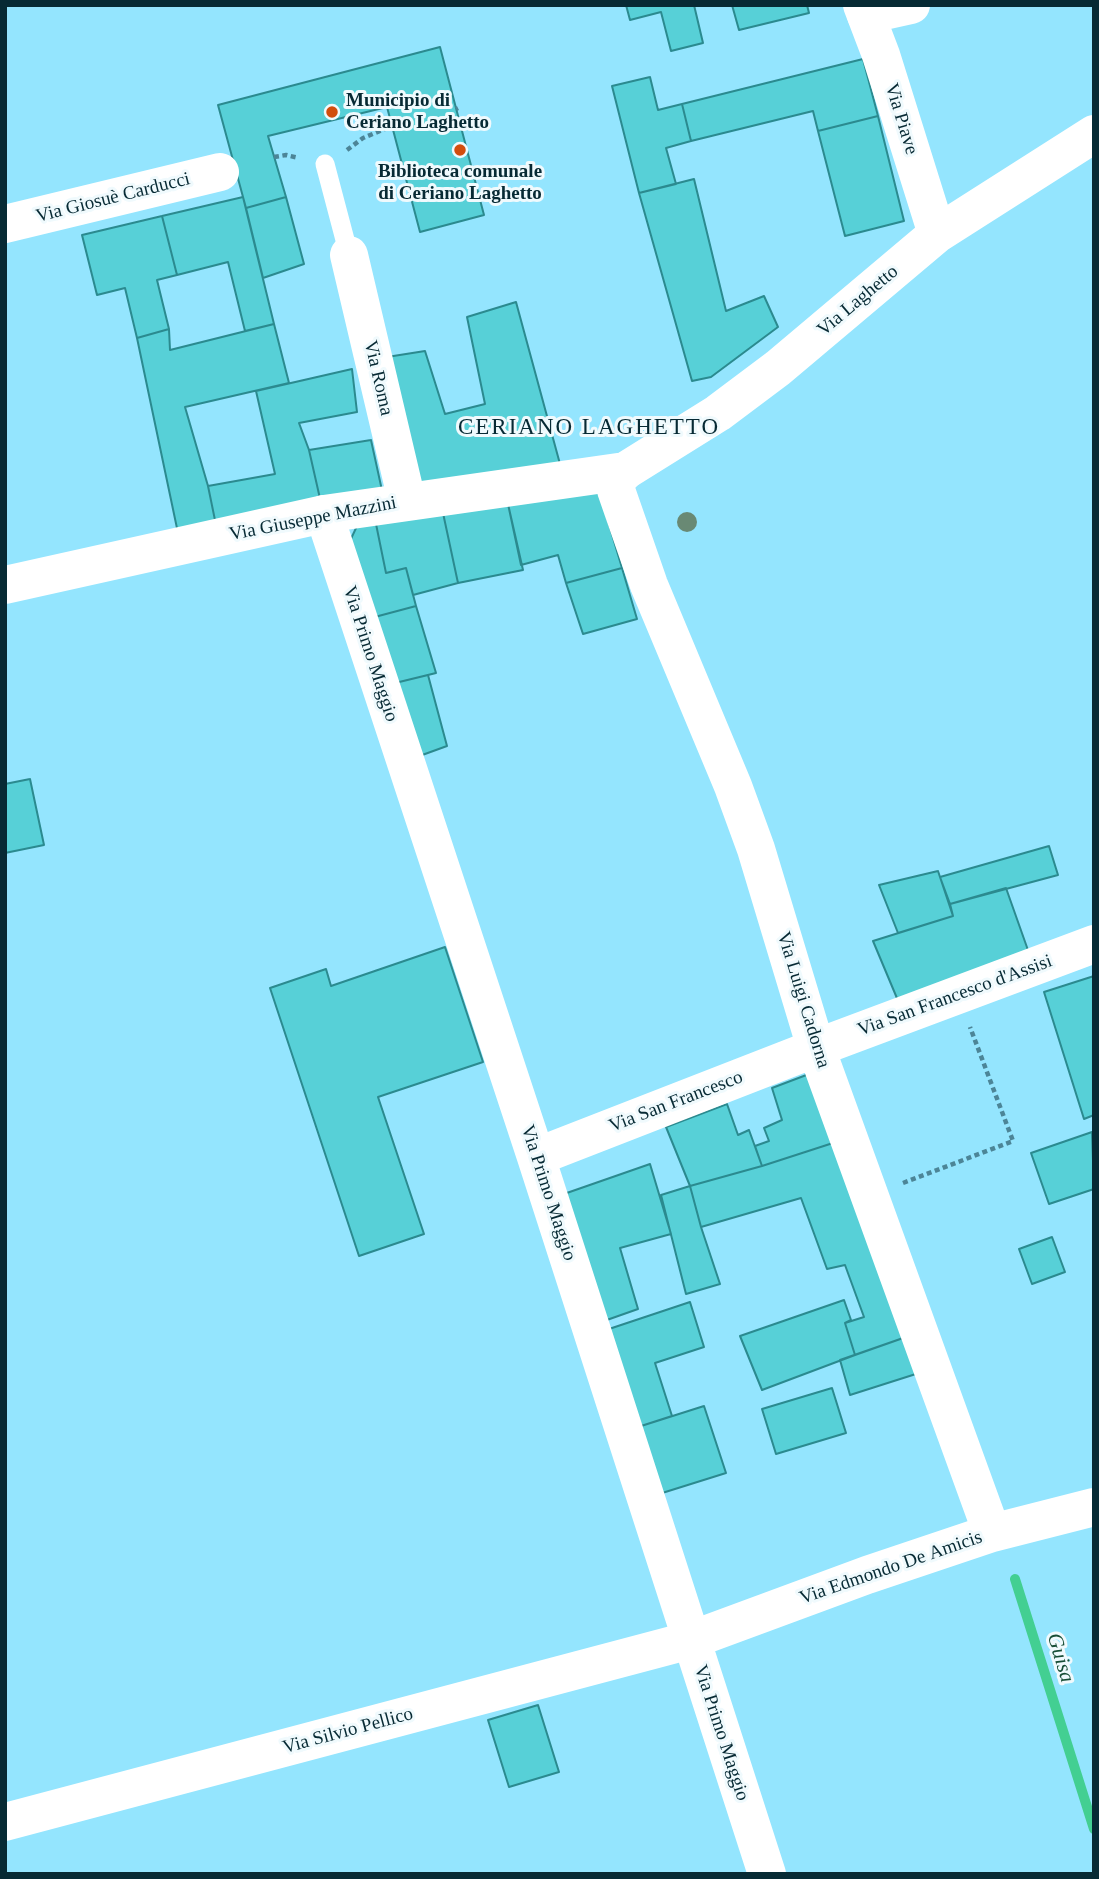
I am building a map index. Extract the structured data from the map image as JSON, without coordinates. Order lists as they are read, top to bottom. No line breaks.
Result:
{"streets":{"street":["Via Piave","Via Giosuè Carducci","Via Laghetto","Via Roma","Via Giuseppe Mazzini","Via Primo Maggio","Via San Francesco d'Assisi","Via Luigi Cadorna","Via San Francesco","Via Edmondo De Amicis","Via Silvio Pellico"]},"crossings":[["Via Piave","Via Laghetto"],["Via Laghetto","Via Giuseppe Mazzini"],["Via Laghetto","Via Luigi Cadorna"],["Via Roma","Via Giuseppe Mazzini"],["Via Giuseppe Mazzini","Via Primo Maggio"],["Via Giuseppe Mazzini","Via Luigi Cadorna"],["Via Primo Maggio","Via San Francesco"],["Via Primo Maggio","Via Edmondo De Amicis"],["Via Primo Maggio","Via Silvio Pellico"],["Via San Francesco d'Assisi","Via Luigi Cadorna"],["Via San Francesco d'Assisi","Via San Francesco"],["Via Luigi Cadorna","Via San Francesco"],["Via Luigi Cadorna","Via Edmondo De Amicis"],["Via Edmondo De Amicis","Via Silvio Pellico"]],"districts":["CERIANO LAGHETTO"],"water":["Guisa"],"places":["Municipio di Ceriano Laghetto","Biblioteca comunale di Ceriano Laghetto"]}
